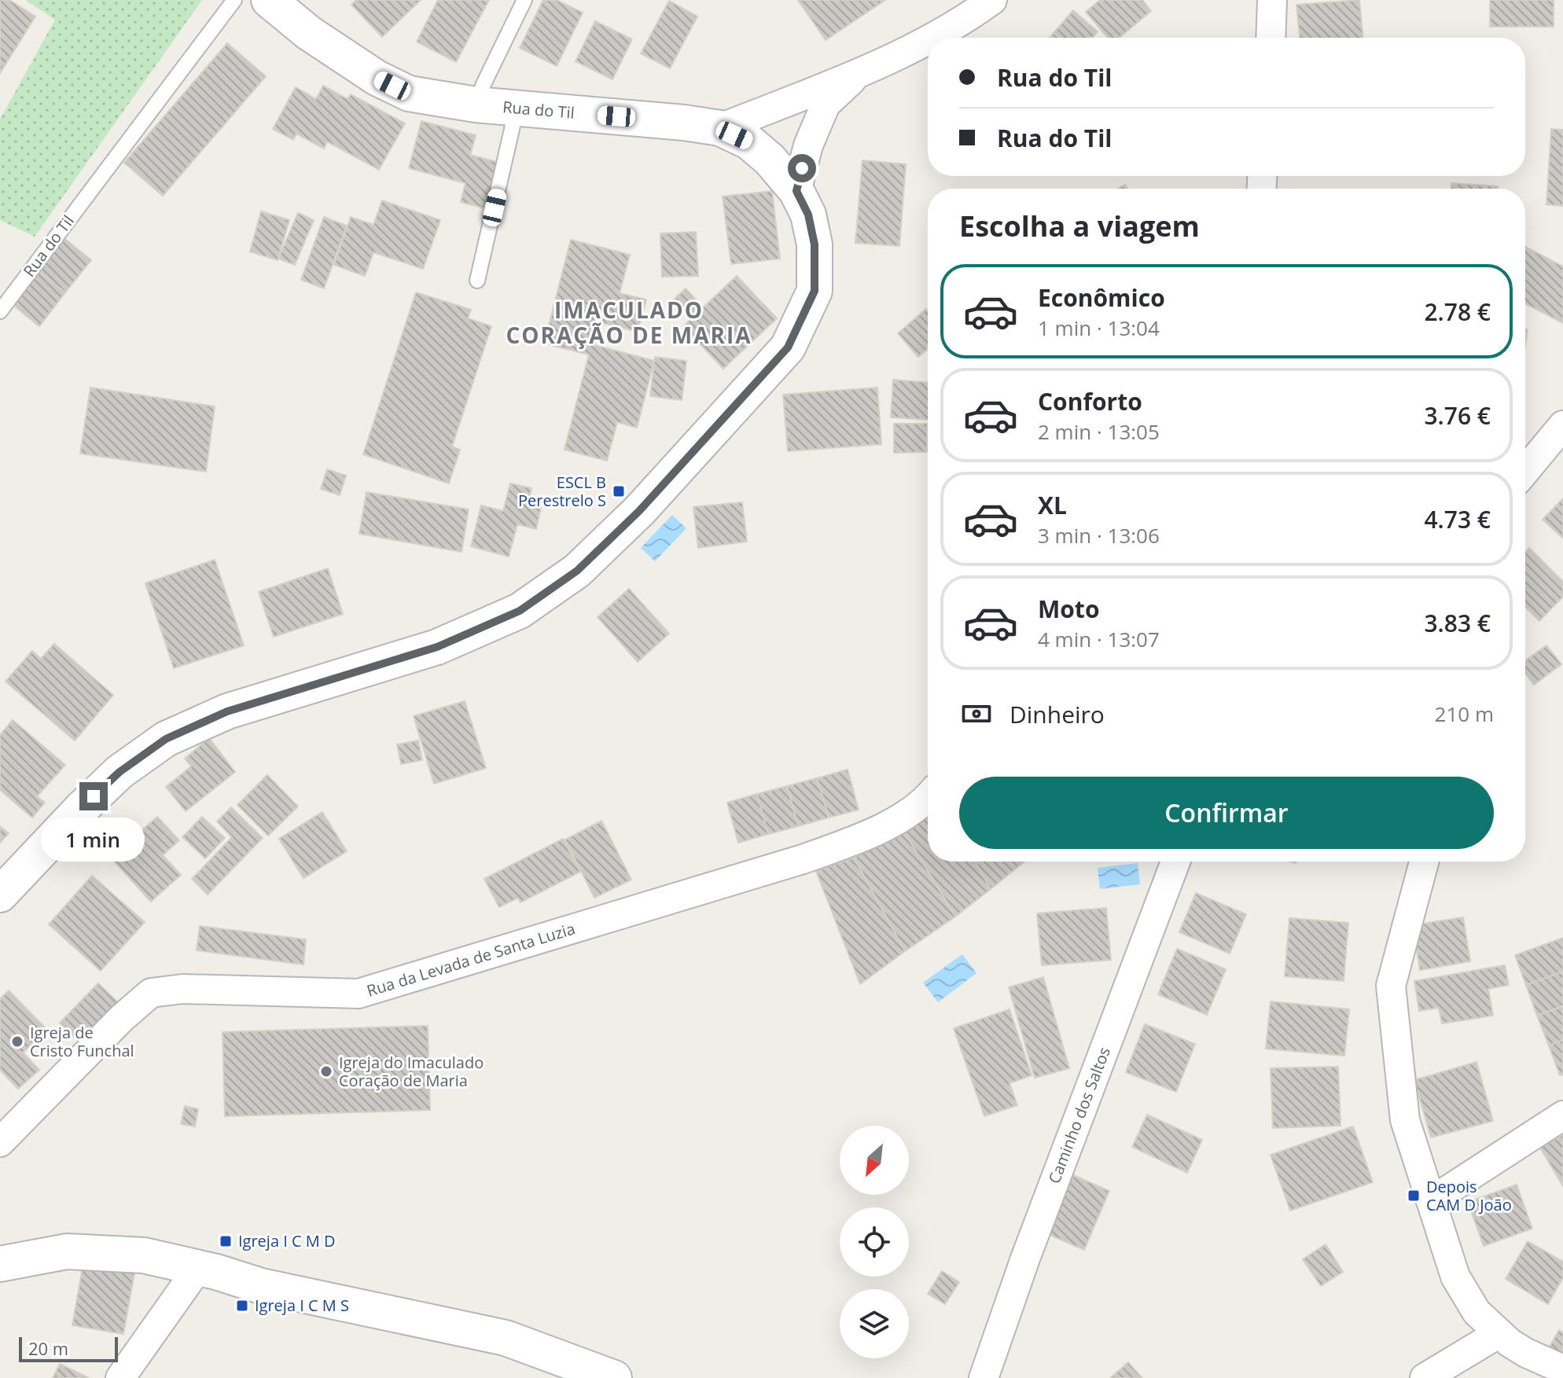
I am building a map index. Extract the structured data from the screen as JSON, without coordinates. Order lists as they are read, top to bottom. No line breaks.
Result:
{"streets":{"main road":["Rua do Til"],"street":["Rua da Levada de Santa Luzia","Caminho dos Saltos"]},"districts":["IMACULADO CORAÇÃO DE MARIA"],"places":{"transit":["ESCL B Perestrelo S","Depois CAM D João","Igreja I C M D","Igreja I C M S"],"other":["Igreja de Cristo Funchal","Igreja do Imaculado Coração de Maria"]},"scale_bar":"20 m","north":"bottom left","page":{"banner":["Rua do Til","Rua do Til"],"heading":"Escolha a viagem","list":[{"name":"Econômico","note":"1 min · 13:04","value":"2.78 €"},{"name":"Conforto","note":"2 min · 13:05","value":"3.76 €"},{"name":"XL","note":"3 min · 13:06","value":"4.73 €"},{"name":"Moto","note":"4 min · 13:07","value":"3.83 €"}],"pay":["Dinheiro","210 m"],"buttons":"Confirmar","bubble":"1 min","scale":"20 m"}}
